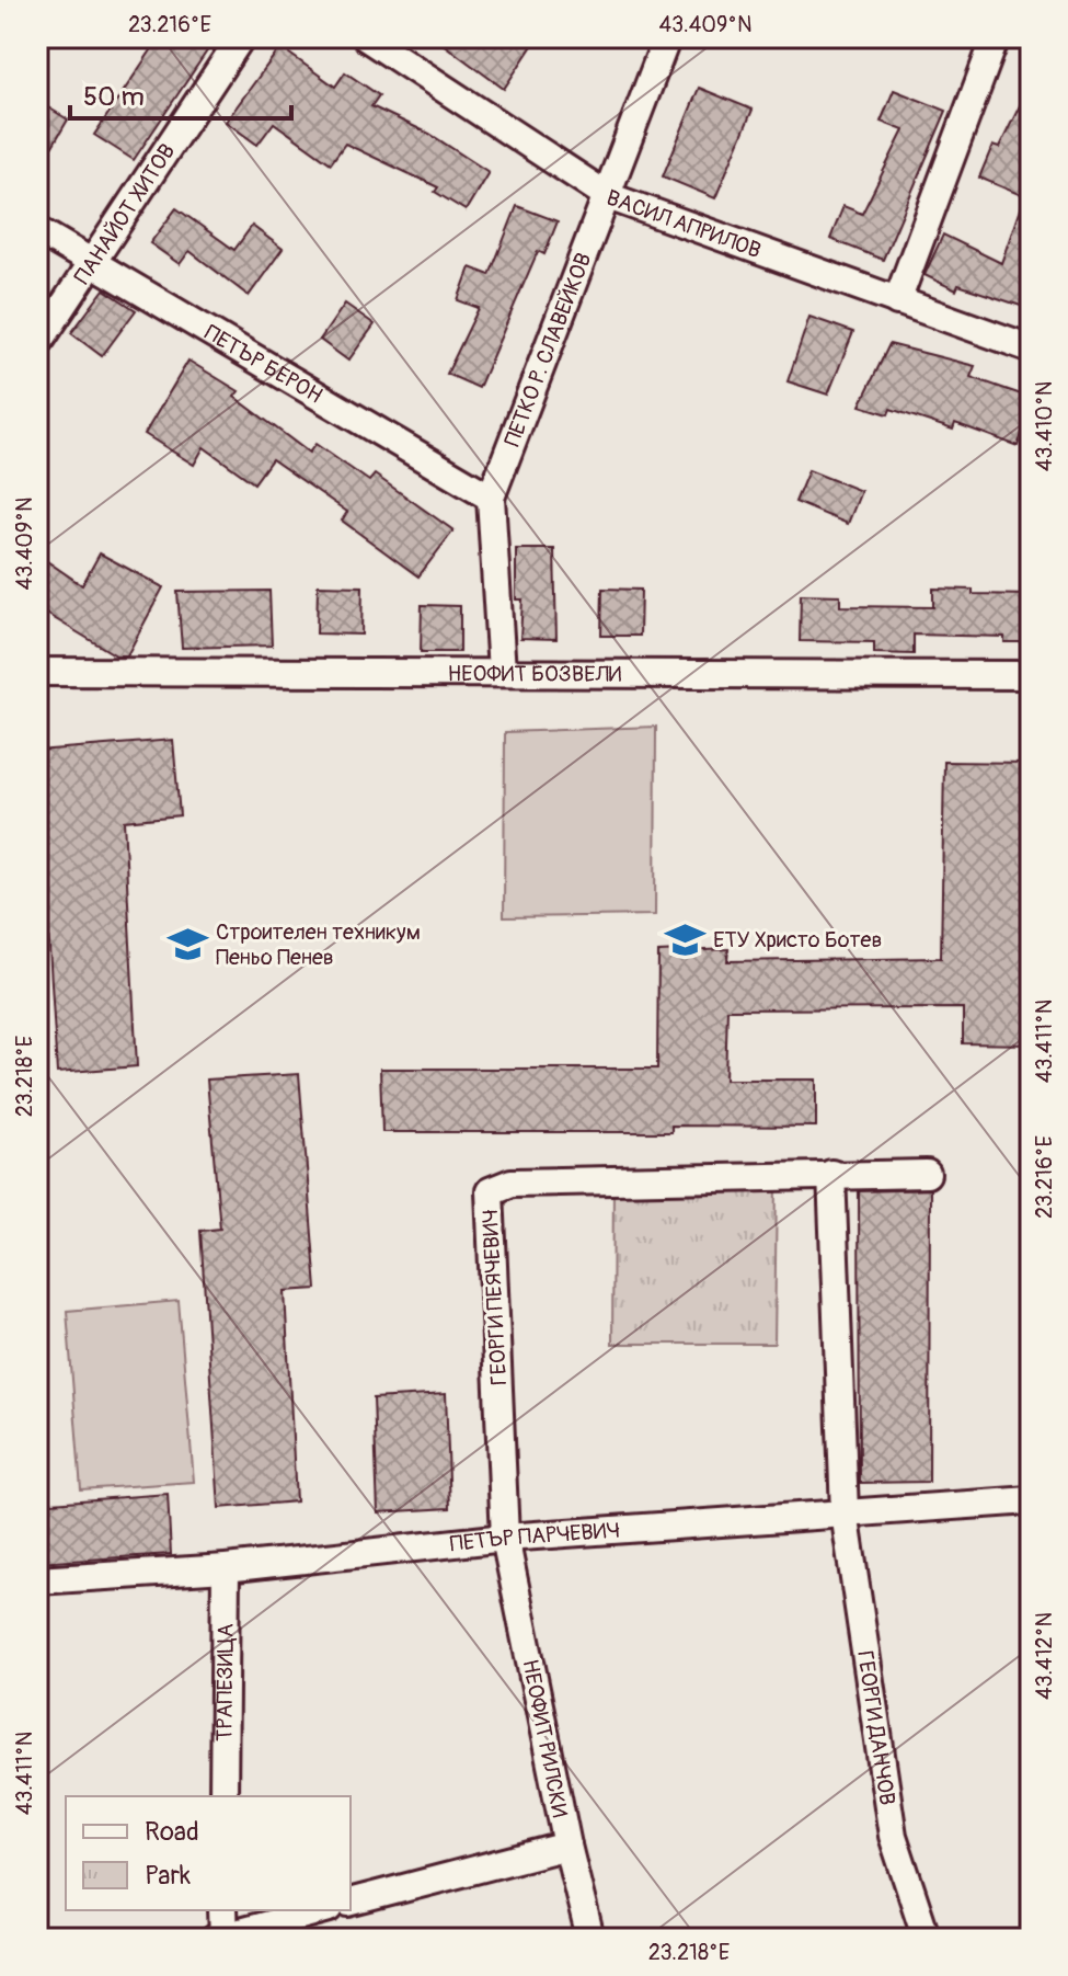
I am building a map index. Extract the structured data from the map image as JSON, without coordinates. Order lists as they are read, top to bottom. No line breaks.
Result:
{"streets":{"street":["ПАНАЙОТ ХИТОВ","ВАСИЛ АПРИЛОВ","ПЕТКО Р. СЛАВЕЙКОВ","ПЕТЪР БЕРОН","НЕОФИТ БОЗВЕЛИ","ГЕОРГИ ПЕЯЧЕВИЧ","ПЕТЪР ПАРЧЕВИЧ","ТРАПЕЗИЦА","ГЕОРГИ ДАНЧОВ","НЕОФИТ РИЛСКИ"]},"crossings":[["ПАНАЙОТ ХИТОВ","ПЕТЪР БЕРОН"],["ВАСИЛ АПРИЛОВ","ПЕТКО Р. СЛАВЕЙКОВ"],["ПЕТКО Р. СЛАВЕЙКОВ","ПЕТЪР БЕРОН"],["ПЕТКО Р. СЛАВЕЙКОВ","НЕОФИТ БОЗВЕЛИ"],["ГЕОРГИ ПЕЯЧЕВИЧ","ПЕТЪР ПАРЧЕВИЧ"],["ГЕОРГИ ПЕЯЧЕВИЧ","НЕОФИТ РИЛСКИ"],["ПЕТЪР ПАРЧЕВИЧ","ТРАПЕЗИЦА"],["ПЕТЪР ПАРЧЕВИЧ","ГЕОРГИ ДАНЧОВ"],["ПЕТЪР ПАРЧЕВИЧ","НЕОФИТ РИЛСКИ"]],"places":{"school or university":["ЕТУ Христо Ботев","Строителен техникум Пеньо Пенев"]},"legend":["Road","Park"],"scale_bar":"50 m","coordinates":["23.216°E","43.409°N","43.410°N","43.411°N","23.218°E","43.412°N"]}
